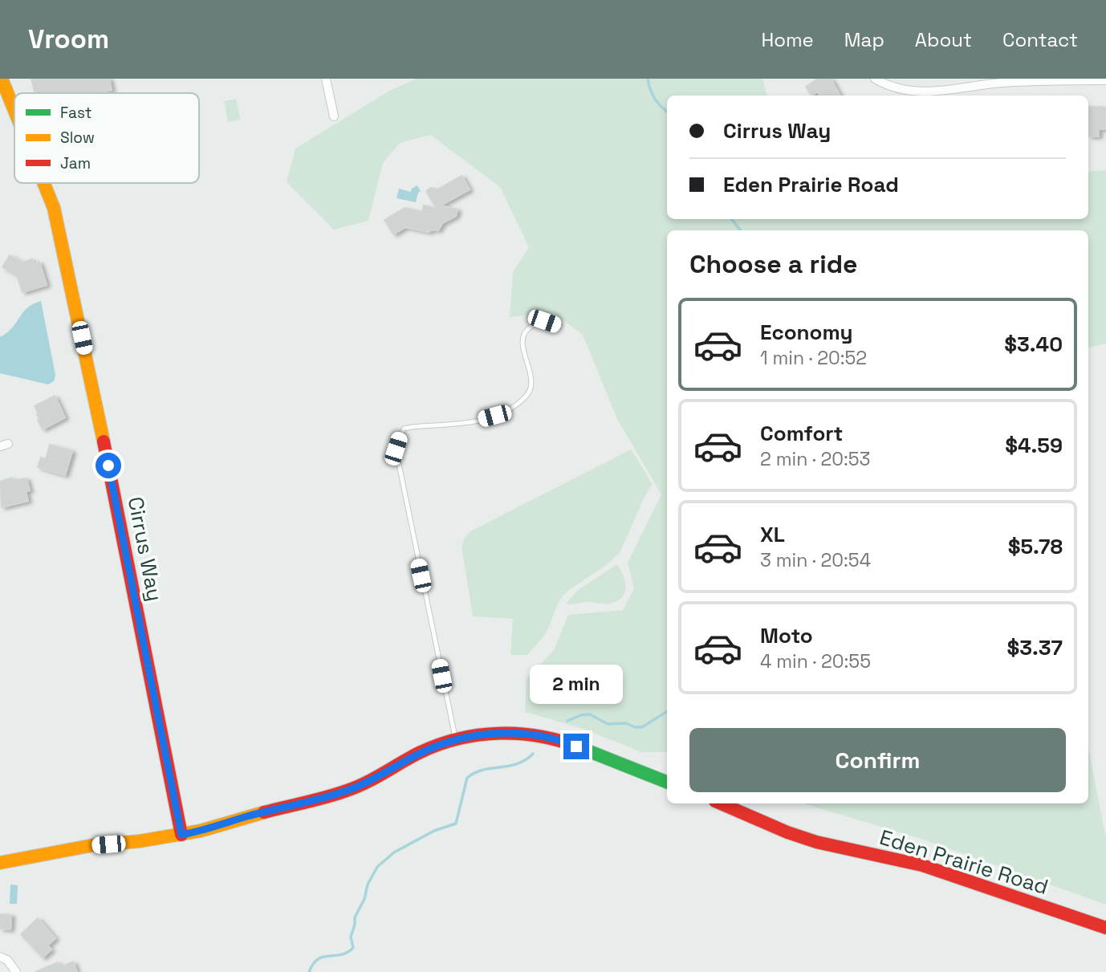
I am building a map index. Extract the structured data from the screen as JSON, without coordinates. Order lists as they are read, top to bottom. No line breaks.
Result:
{"streets":{"street":["Cirrus Way","Eden Prairie Road"]},"legend":["Fast","Slow","Jam"],"page":{"header":"Vroom","nav":["Home","Map","About","Contact"],"banner":["Cirrus Way","Eden Prairie Road"],"heading":"Choose a ride","list":[{"name":"Economy","note":"1 min · 20:52","value":"$3.40"},{"name":"Comfort","note":"2 min · 20:53","value":"$4.59"},{"name":"XL","note":"3 min · 20:54","value":"$5.78"},{"name":"Moto","note":"4 min · 20:55","value":"$3.37"}],"bubble":"2 min","buttons":"Confirm"}}
